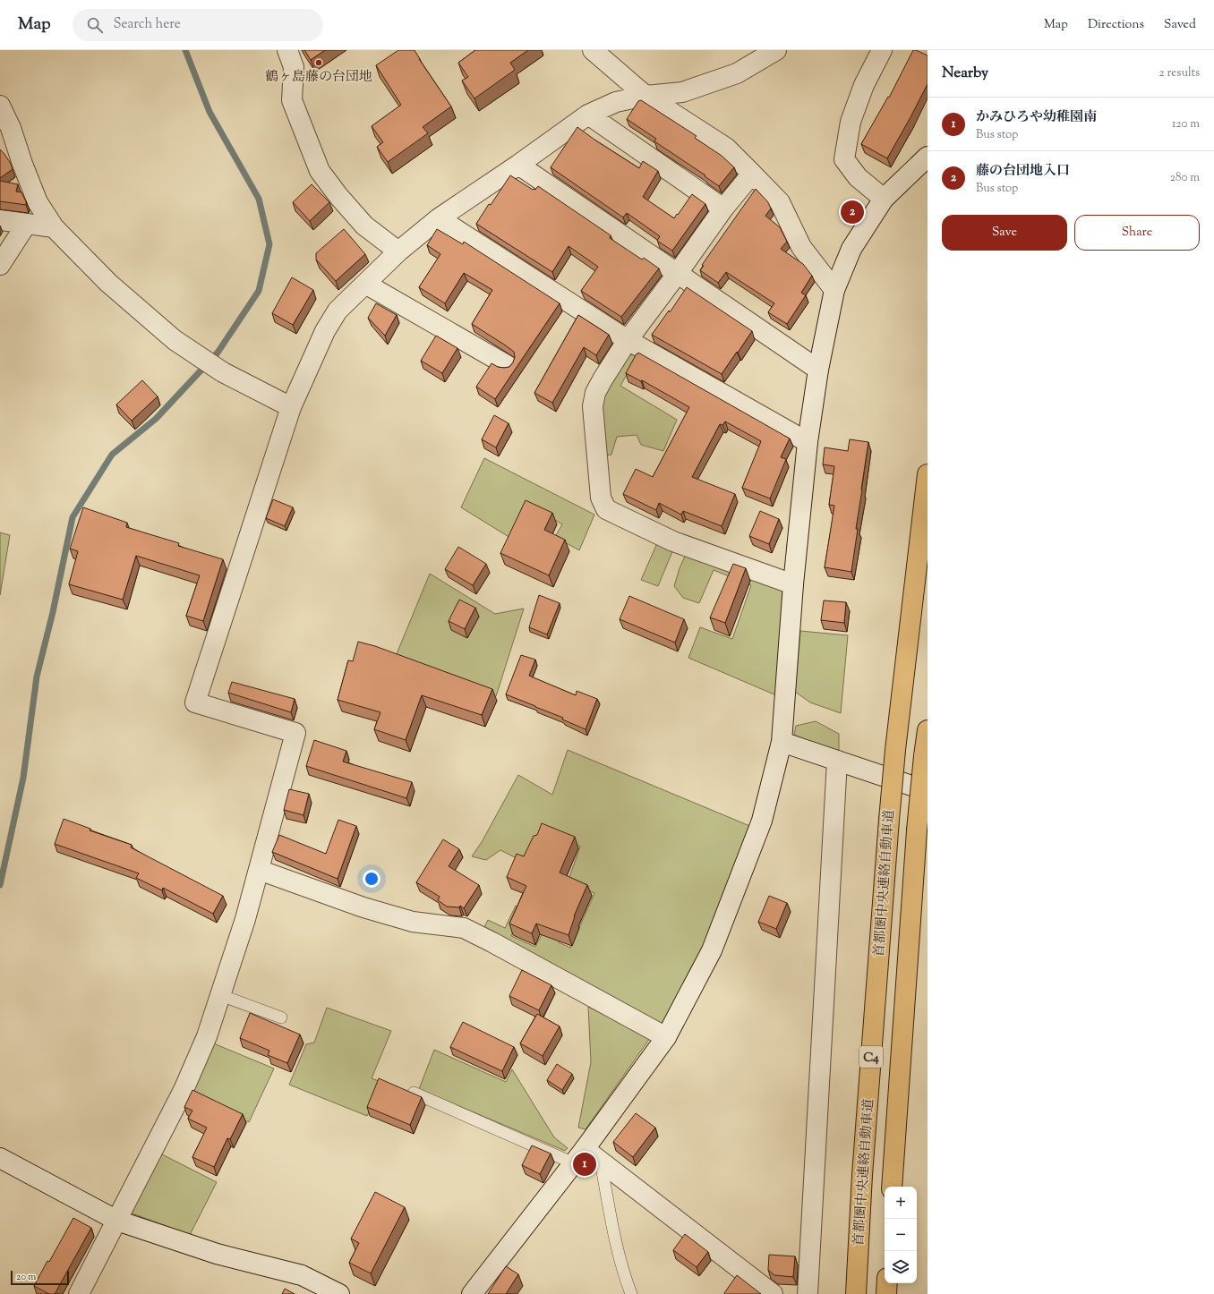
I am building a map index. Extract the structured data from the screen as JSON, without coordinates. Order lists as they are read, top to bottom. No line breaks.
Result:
{"streets":{"highway":["首都圏中央連絡自動車道","C4"]},"places":["鶴ヶ島藤の台団地"],"scale_bar":"20 m","page":{"header":"Map","search":"Search here","nav":["Map","Directions","Saved"],"heading":["Nearby","2 results"],"list":[{"mark":"1","name":"かみひろや幼稚園南","note":"Bus stop","value":"120 m"},{"mark":"2","name":"藤の台団地入口","note":"Bus stop","value":"280 m"}],"pins":["2","1"],"buttons":["Save","Share"],"map_buttons":["+","−"],"scale":"20 m"}}
